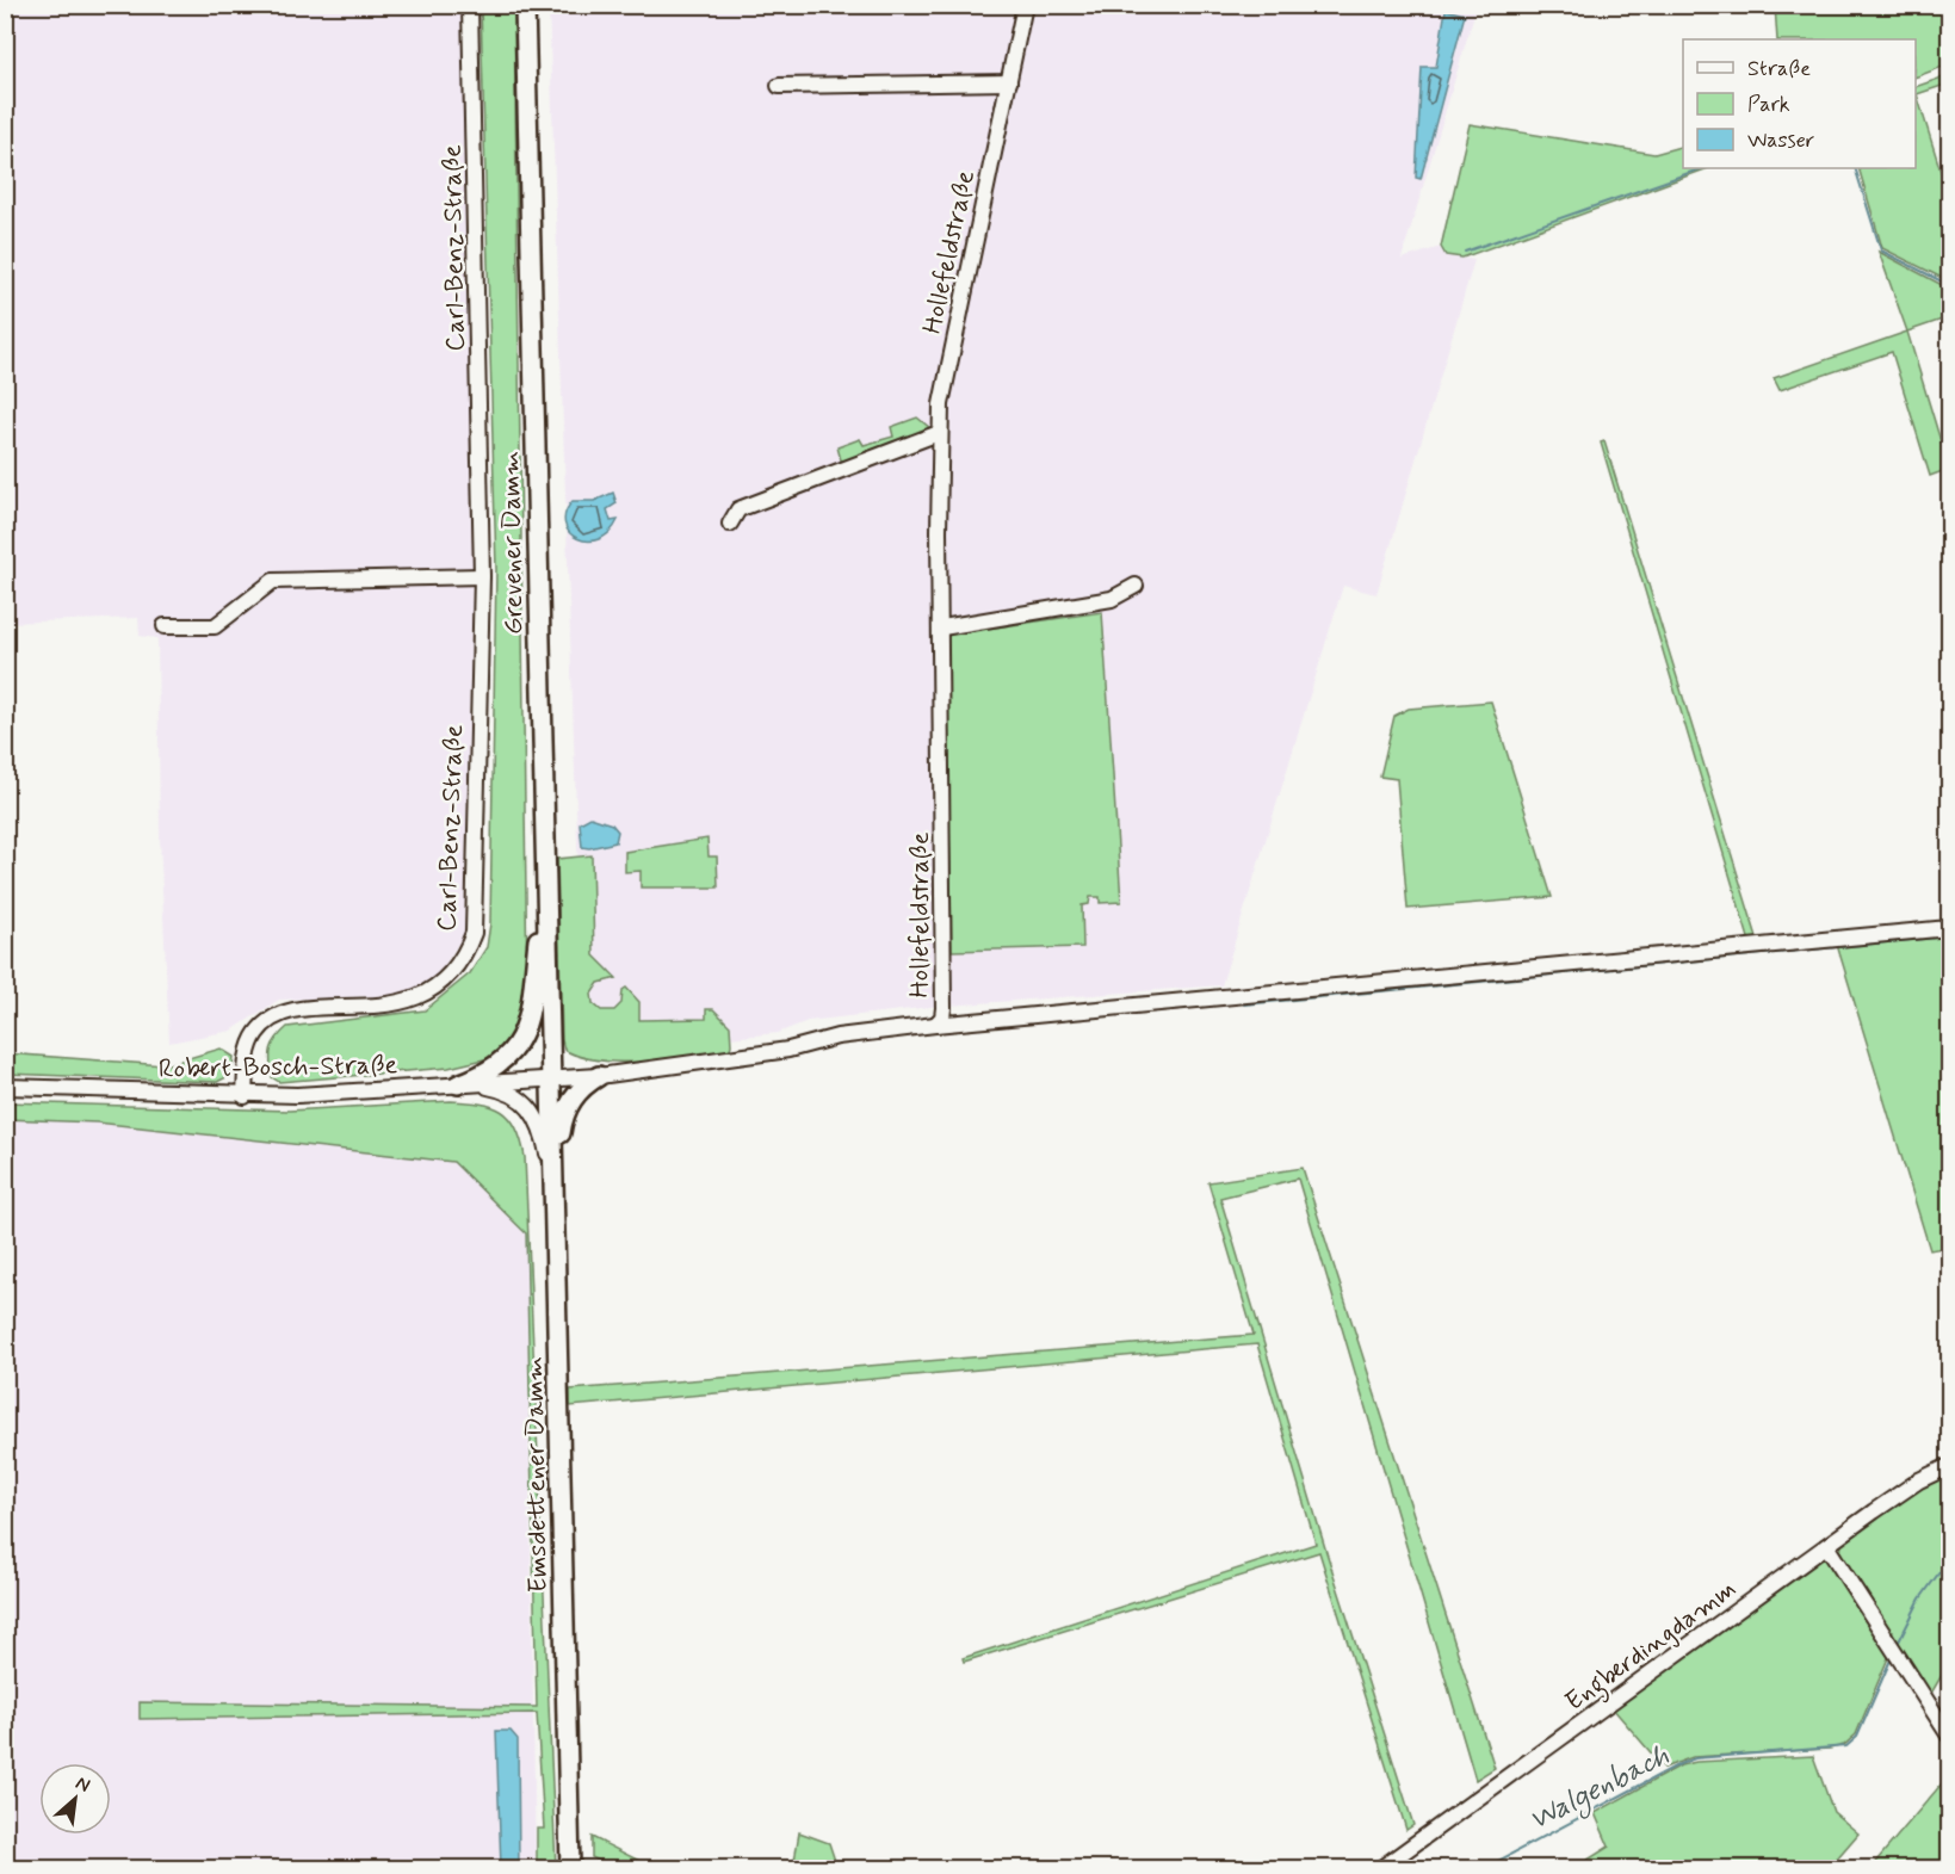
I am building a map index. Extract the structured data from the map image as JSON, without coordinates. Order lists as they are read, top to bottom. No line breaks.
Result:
{"streets":{"main road":["Grevener Damm","Emsdettener Damm"],"street":["Carl-Benz-Straße","Hollefeldstraße","Robert-Bosch-Straße","Engberdingdamm"]},"crossings":[["Carl-Benz-Straße","Robert-Bosch-Straße"],["Hollefeldstraße","Grevener Damm"],["Hollefeldstraße","Robert-Bosch-Straße"],["Hollefeldstraße","Emsdettener Damm"],["Grevener Damm","Robert-Bosch-Straße"],["Grevener Damm","Emsdettener Damm"],["Robert-Bosch-Straße","Emsdettener Damm"]],"water":["Walgenbach"],"legend":["Straße","Park","Wasser"],"north":"top right"}
